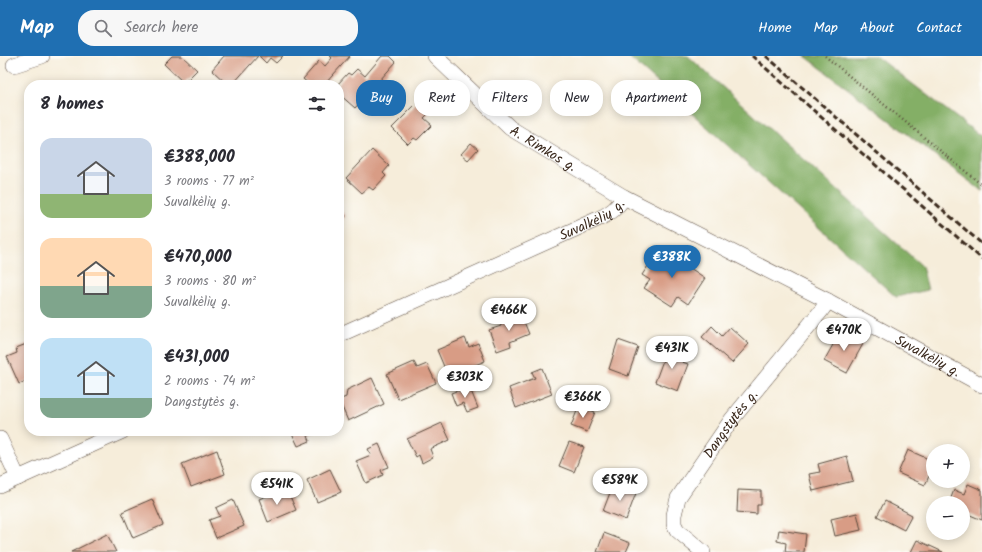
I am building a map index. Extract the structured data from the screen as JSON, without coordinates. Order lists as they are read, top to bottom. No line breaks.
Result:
{"streets":{"street":["A. Rimkos g.","Suvalkėlių g.","Dangstytės g."]},"crossings":[["A. Rimkos g.","Suvalkėlių g."],["Suvalkėlių g.","Dangstytės g."]],"page":{"header":"Map","search":"Search here","nav":["Home","Map","About","Contact"],"chip":["Buy","Rent","Filters","New","Apartment"],"heading":"8 homes","list":[{"name":"€388,000","note":"3 rooms · 77 m² · Suvalkėlių g."},{"name":"€470,000","note":"3 rooms · 80 m² · Suvalkėlių g."},{"name":"€431,000","note":"2 rooms · 74 m² · Dangstytės g."}],"price":["€388K","€466K","€470K","€431K","€303K","€366K","€589K","€541K"],"map_buttons":["+","−"]}}
